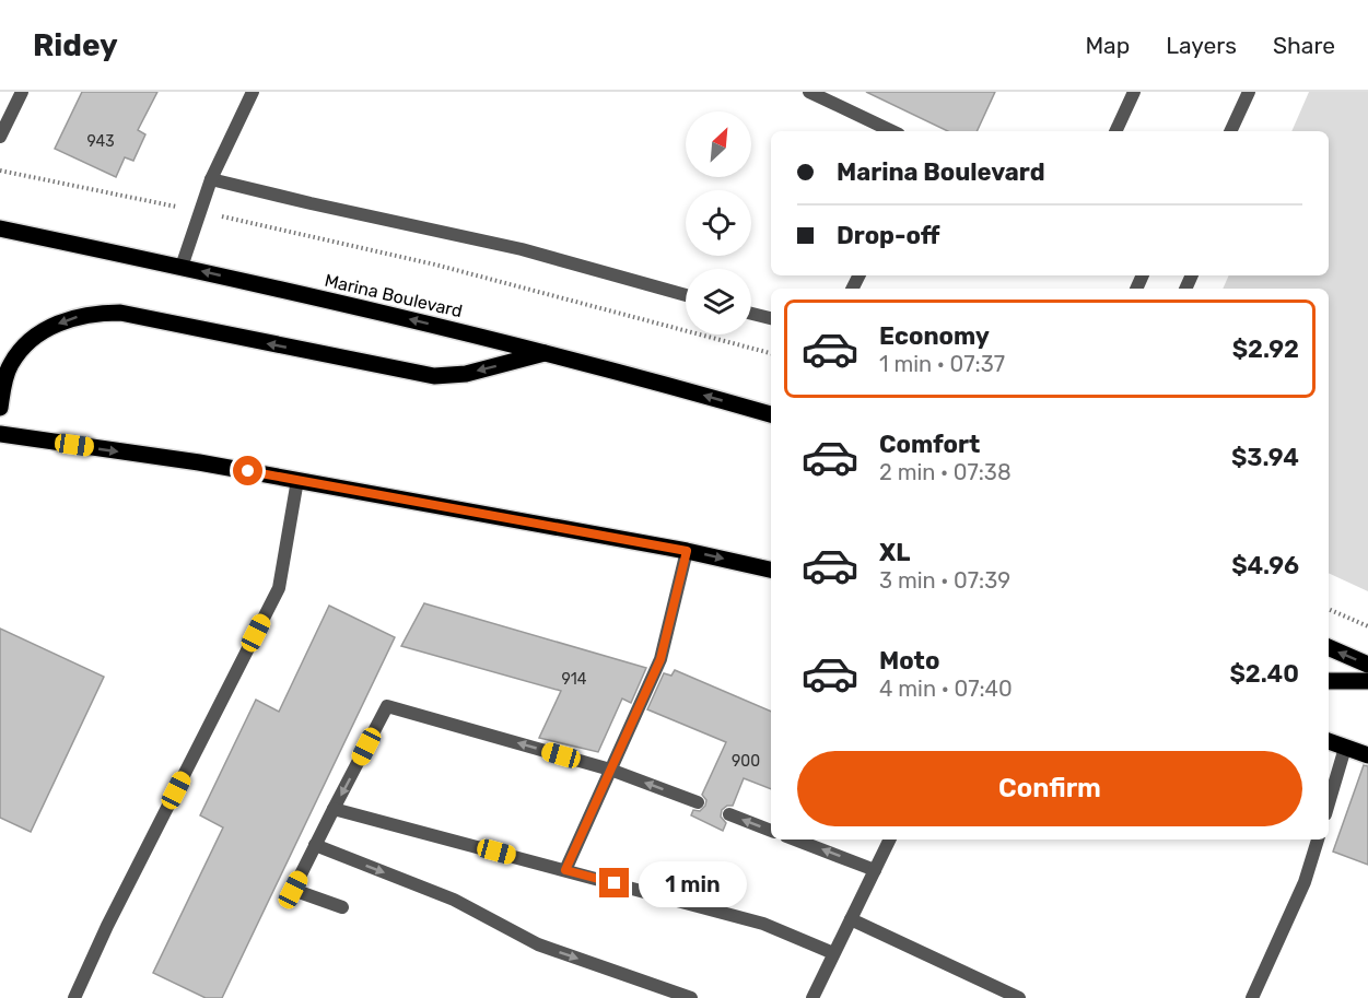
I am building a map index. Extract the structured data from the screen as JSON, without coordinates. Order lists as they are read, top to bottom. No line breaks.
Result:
{"streets":{"main road":["Marina Boulevard"]},"one_way":["Marina Boulevard"],"house_numbers":["943","914","900"],"north":"top right","page":{"header":"Ridey","nav":["Map","Layers","Share"],"banner":["Marina Boulevard","Drop-off"],"list":[{"name":"Economy","note":"1 min · 07:37","value":"$2.92"},{"name":"Comfort","note":"2 min · 07:38","value":"$3.94"},{"name":"XL","note":"3 min · 07:39","value":"$4.96"},{"name":"Moto","note":"4 min · 07:40","value":"$2.40"}],"buttons":"Confirm","bubble":"1 min"}}
